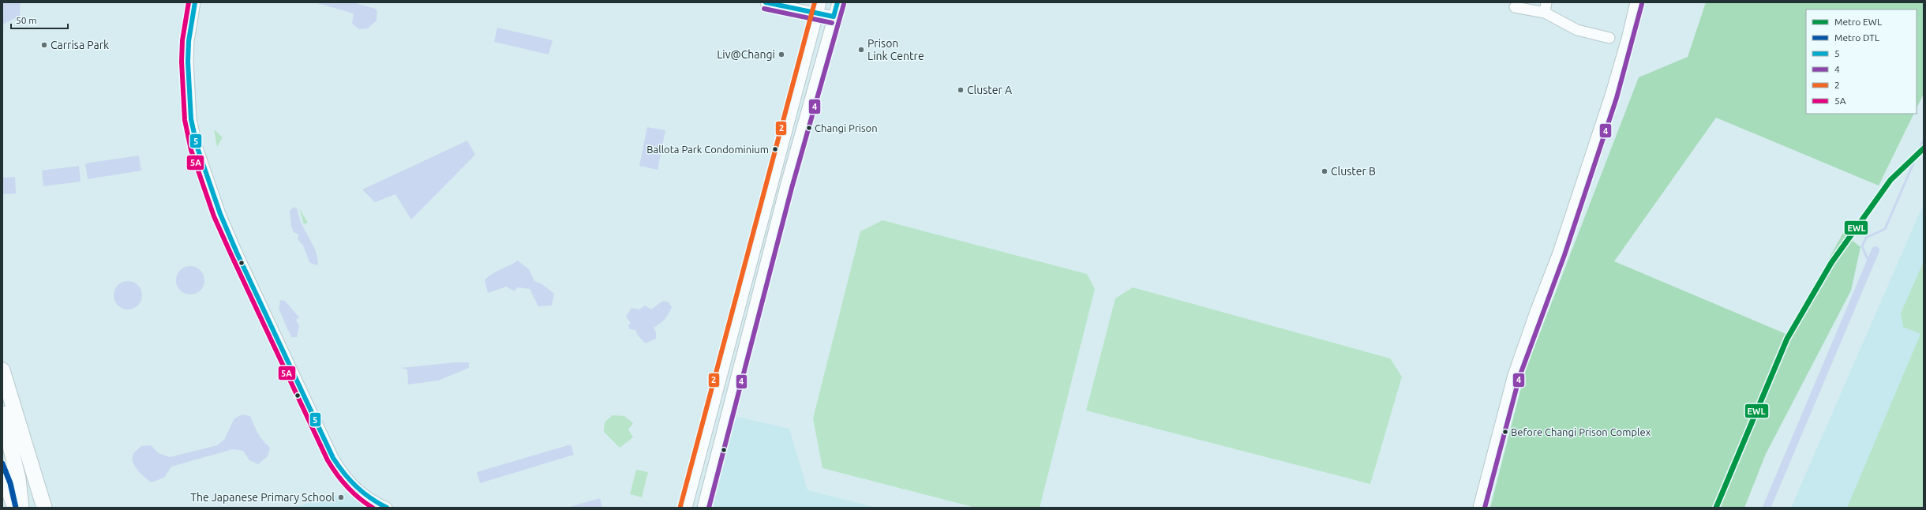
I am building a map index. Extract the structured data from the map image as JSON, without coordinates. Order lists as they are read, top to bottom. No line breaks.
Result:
{"places":["Carrisa Park","Prison Link Centre","Liv@Changi","Cluster A","Changi Prison","Ballota Park Condominium","Cluster B","Before Changi Prison Complex","The Japanese Primary School"],"lines":["transit line 5","transit line 2","transit line 5A","transit line 4","metro line EWL","metro line DTL"],"legend":["Metro EWL","Metro DTL","5","4","2","5A"],"scale_bar":"50 m"}
